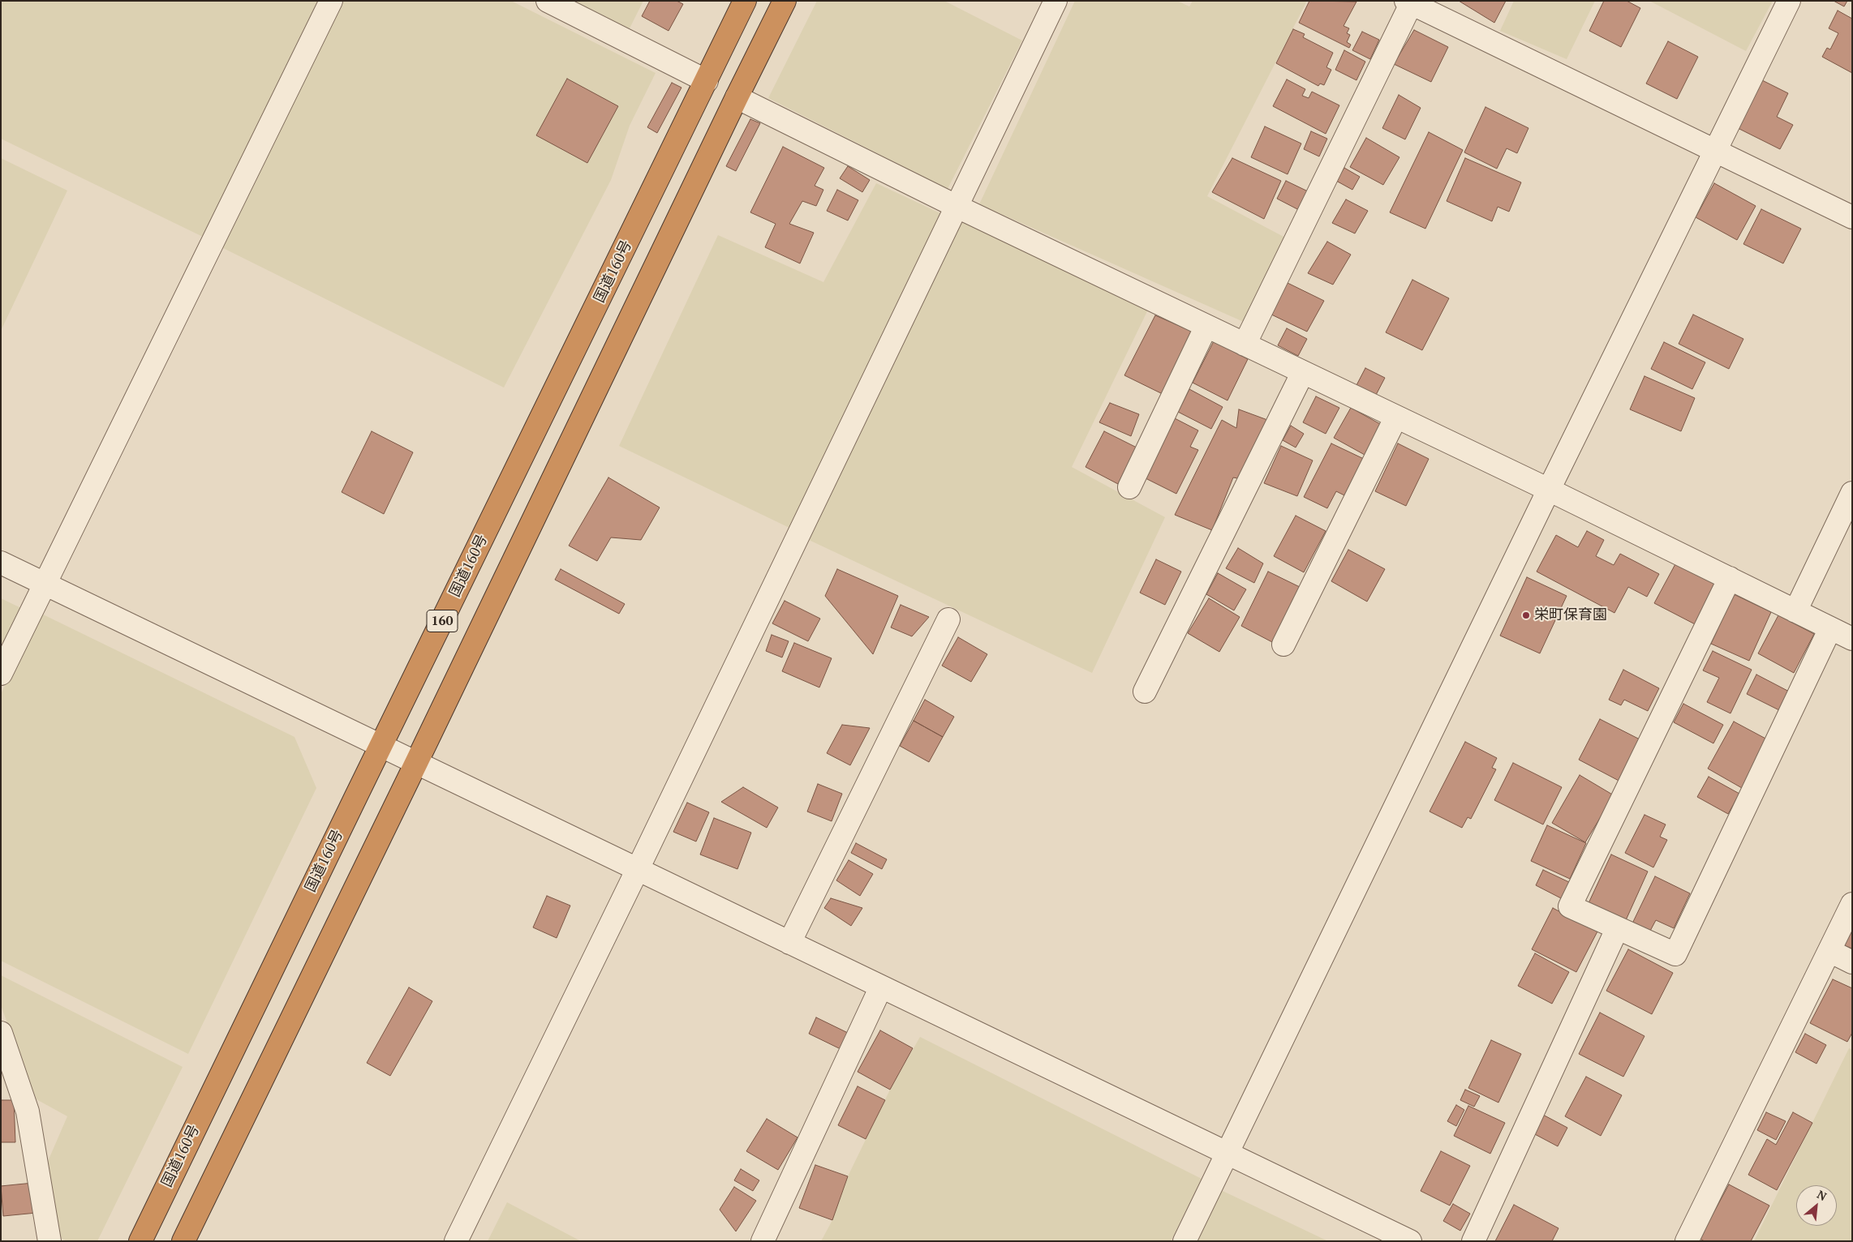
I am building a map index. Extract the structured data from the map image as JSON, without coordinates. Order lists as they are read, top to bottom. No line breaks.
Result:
{"streets":{"highway":["国道160号","160"]},"places":["栄町保育園"],"north":"top right"}
